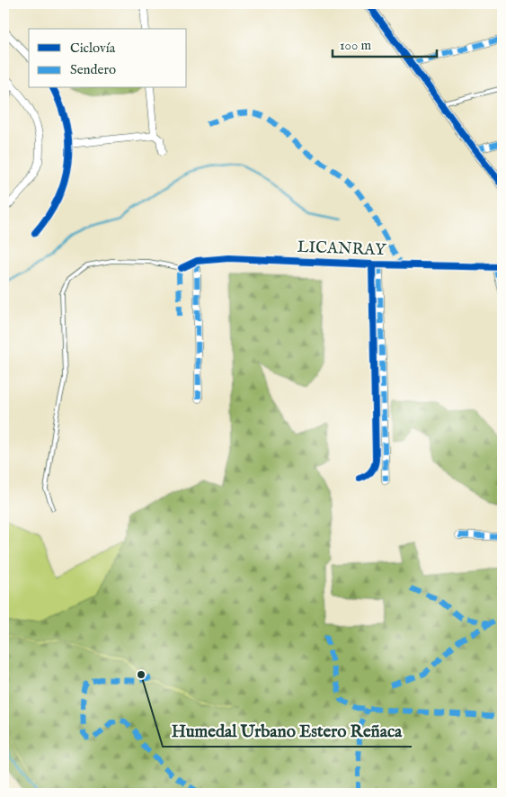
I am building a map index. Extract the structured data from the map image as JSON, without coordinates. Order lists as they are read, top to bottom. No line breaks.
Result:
{"streets":{"street":["LICANRAY"]},"places":["Humedal Urbano Estero Reñaca"],"legend":["Ciclovía","Sendero"],"scale_bar":"100 m"}
